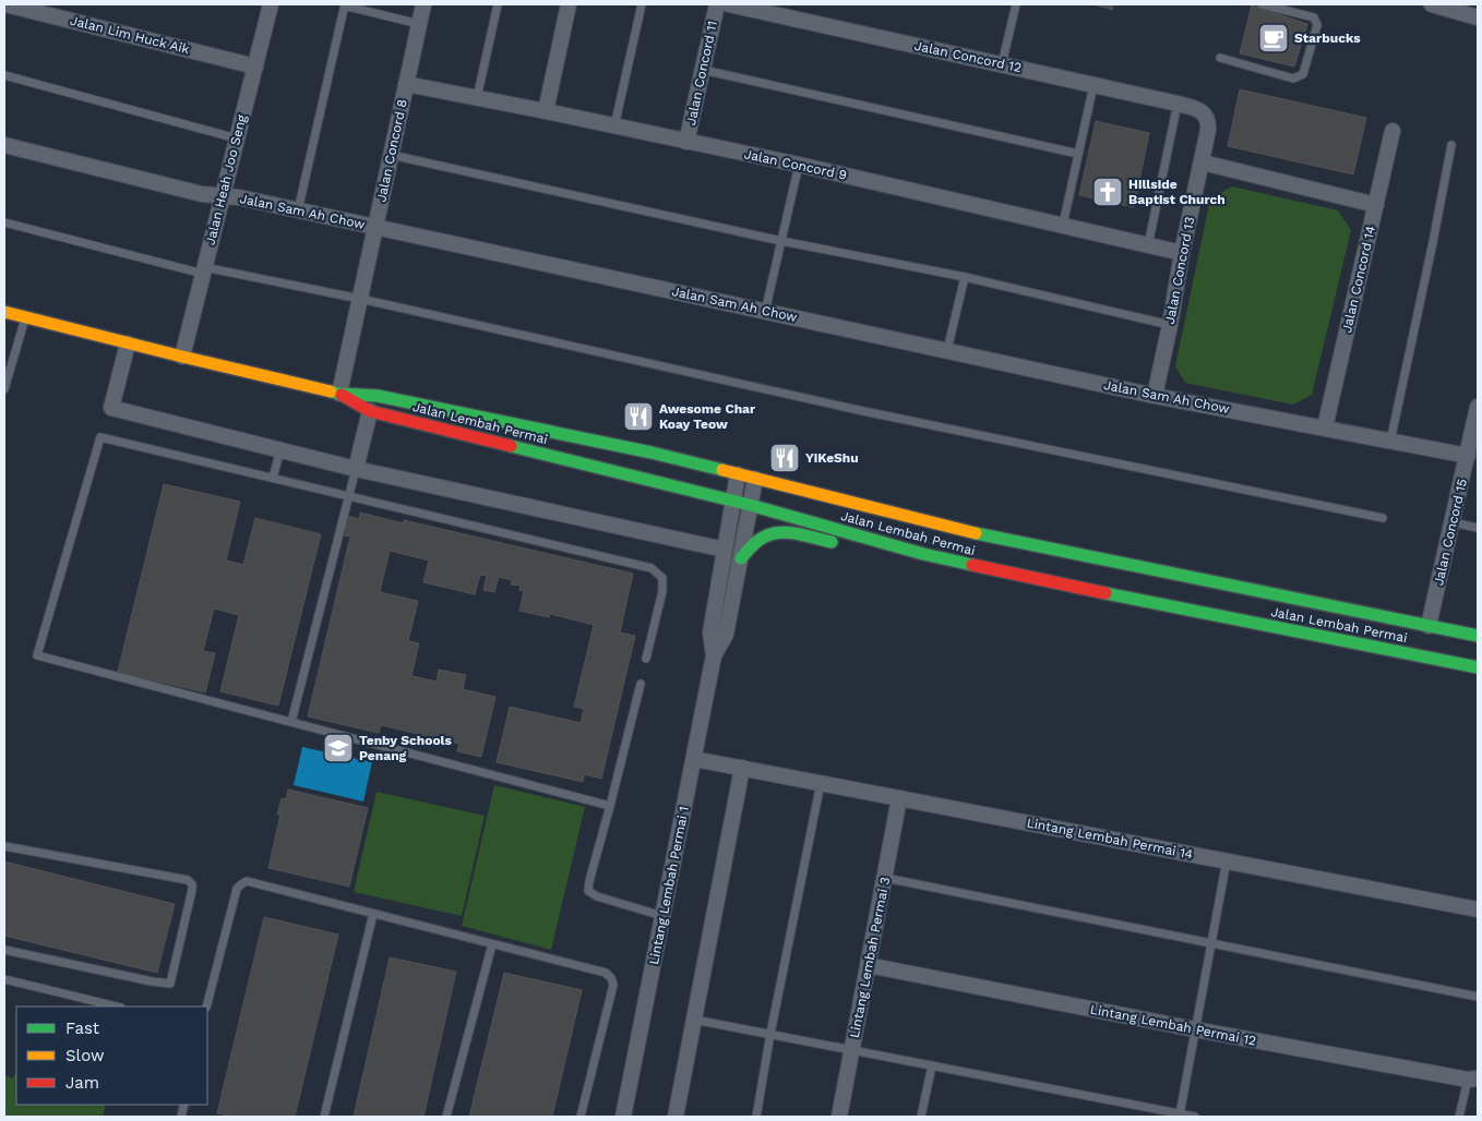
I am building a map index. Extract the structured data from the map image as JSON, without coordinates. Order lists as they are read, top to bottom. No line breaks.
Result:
{"streets":{"main road":["Jalan Lembah Permai"],"street":["Jalan Lim Huck Aik","Jalan Concord 12","Jalan Concord 11","Jalan Concord 8","Jalan Concord 9","Jalan Heah Joo Seng","Jalan Sam Ah Chow","Jalan Concord 13","Jalan Concord 14","Jalan Concord 15","Lintang Lembah Permai 14","Lintang Lembah Permai 1","Lintang Lembah Permai 3","Lintang Lembah Permai 12"]},"crossings":[["Jalan Lim Huck Aik","Jalan Heah Joo Seng"],["Jalan Concord 12","Jalan Concord 13"],["Jalan Concord 11","Jalan Concord 9"],["Jalan Concord 8","Jalan Concord 9"],["Jalan Concord 8","Jalan Sam Ah Chow"],["Jalan Concord 8","Jalan Lembah Permai"],["Jalan Concord 9","Jalan Concord 13"],["Jalan Heah Joo Seng","Jalan Sam Ah Chow"],["Jalan Heah Joo Seng","Jalan Lembah Permai"],["Jalan Sam Ah Chow","Jalan Concord 13"],["Jalan Sam Ah Chow","Jalan Concord 14"],["Jalan Sam Ah Chow","Jalan Concord 15"],["Jalan Lembah Permai","Jalan Concord 15"],["Jalan Lembah Permai","Lintang Lembah Permai 1"],["Lintang Lembah Permai 14","Lintang Lembah Permai 1"],["Lintang Lembah Permai 14","Lintang Lembah Permai 3"],["Lintang Lembah Permai 3","Lintang Lembah Permai 12"]],"places":{"cafe":["Starbucks"],"church":["Hillside Baptist Church"],"restaurant":["Awesome Char Koay Teow","YiKeShu"],"school or university":["Tenby Schools Penang"]},"legend":["Fast","Slow","Jam"]}
